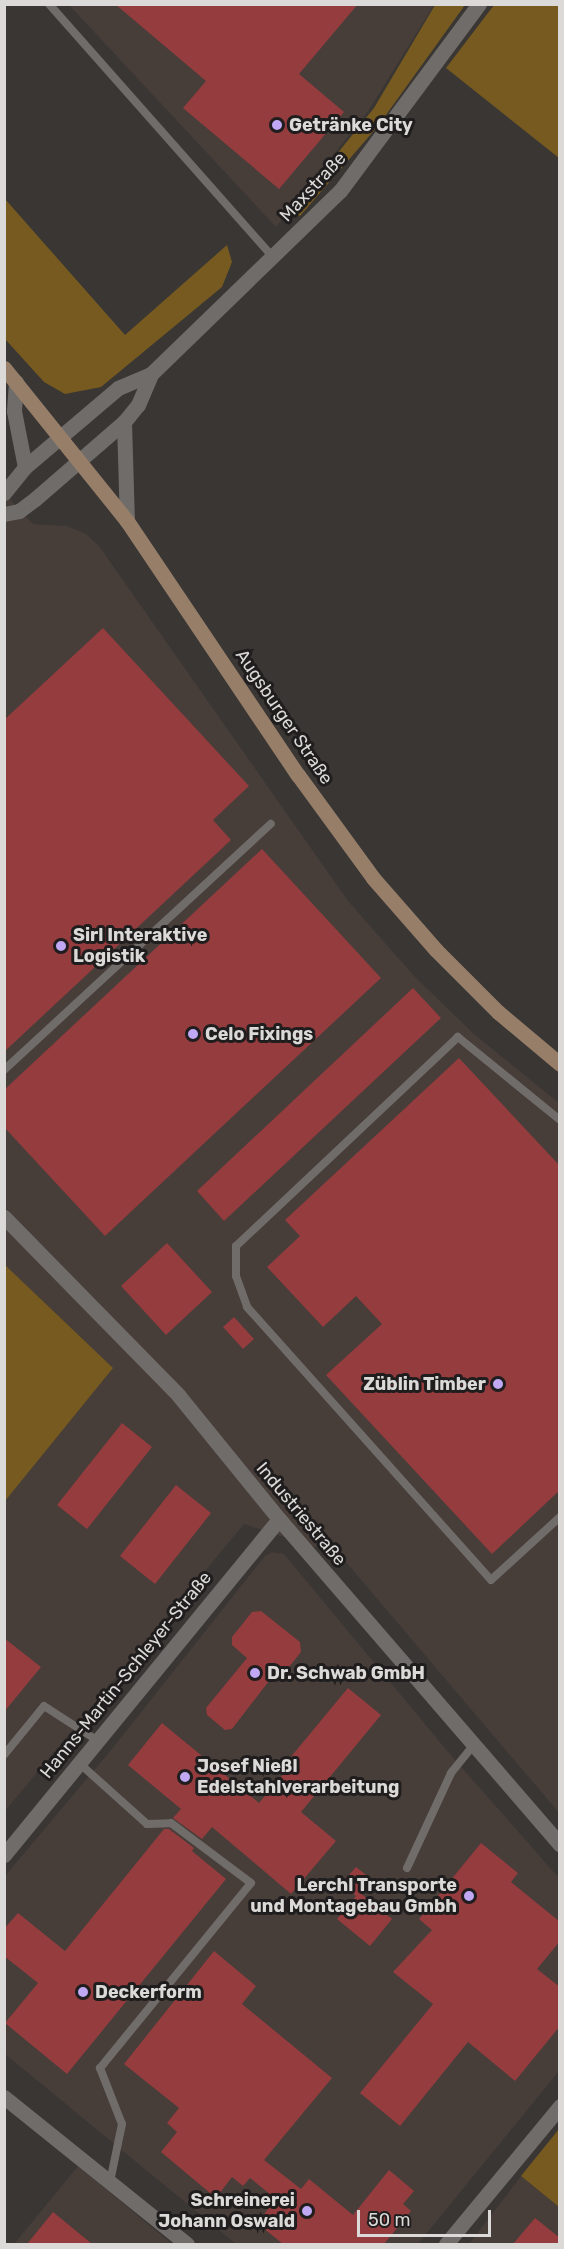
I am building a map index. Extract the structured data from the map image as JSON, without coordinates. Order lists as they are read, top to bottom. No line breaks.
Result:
{"streets":{"main road":["Augsburger Straße"],"street":["Maxstraße","Industriestraße","Hanns-Martin-Schleyer-Straße"]},"crossings":[["Maxstraße","Augsburger Straße"],["Industriestraße","Hanns-Martin-Schleyer-Straße"]],"places":["Getränke City","Sirl Interaktive Logistik","Celo Fixings","Züblin Timber","Dr. Schwab GmbH","Josef Nießl Edelstahlverarbeitung","Lerchl Transporte und Montagebau Gmbh","Deckerform","Schreinerei Johann Oswald"],"scale_bar":"50 m"}
